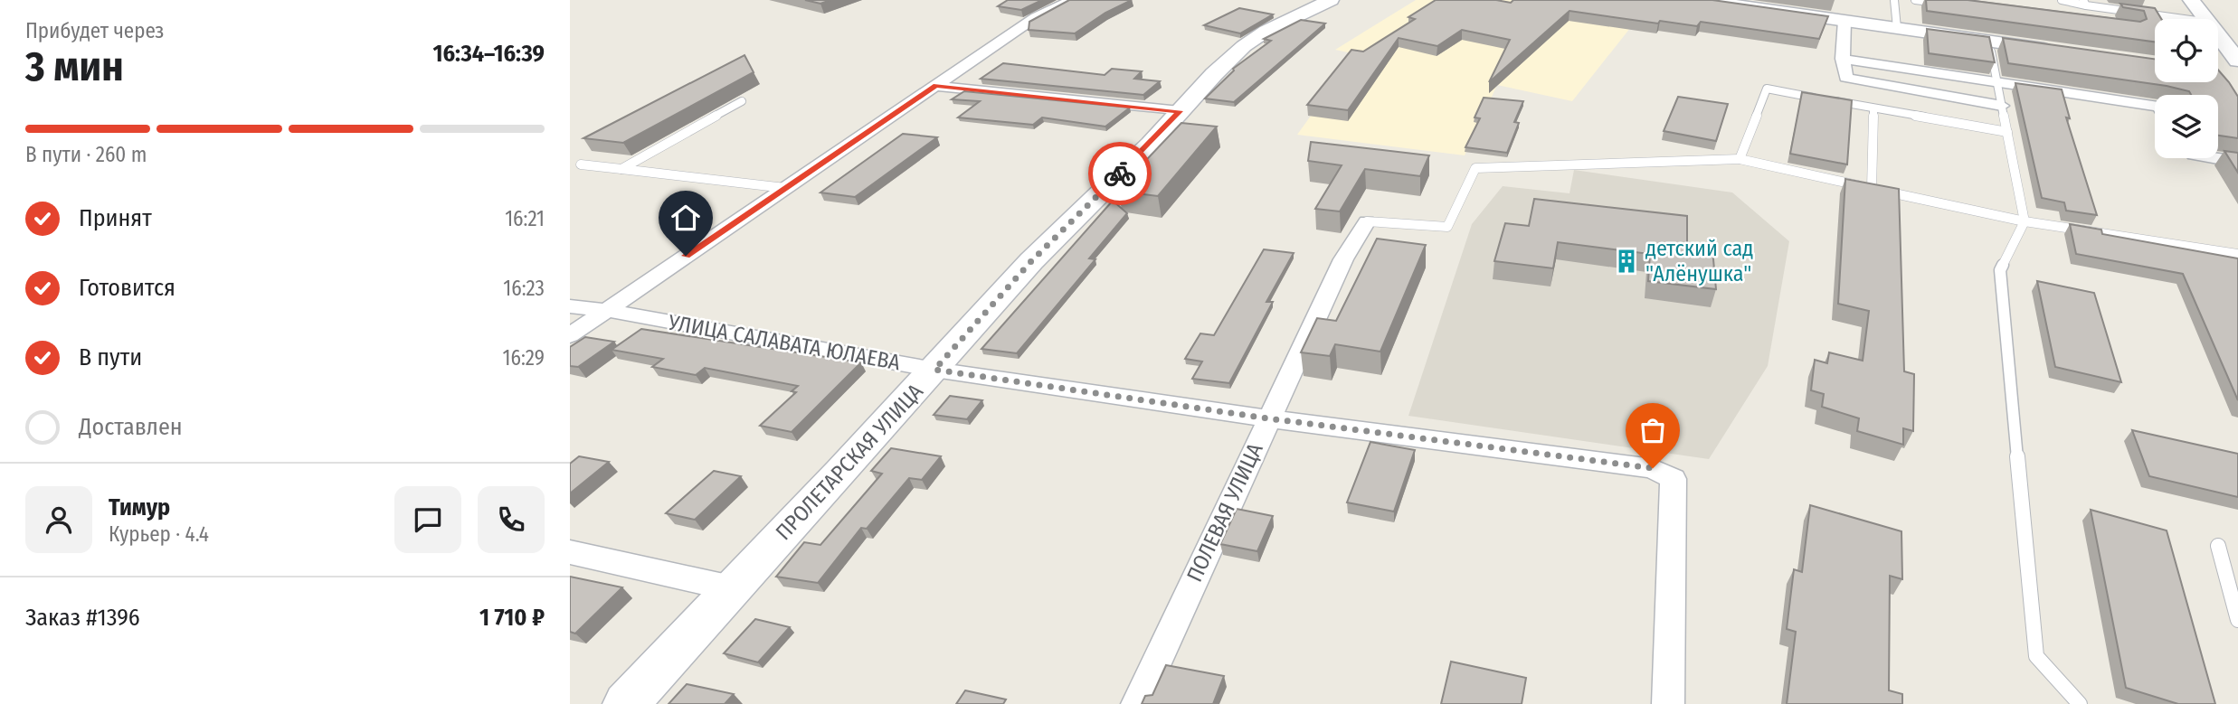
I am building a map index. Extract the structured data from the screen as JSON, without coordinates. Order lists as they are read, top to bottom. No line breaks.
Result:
{"streets":{"street":["УЛИЦА САЛАВАТА ЮЛАЕВА","ПРОЛЕТАРСКАЯ УЛИЦА","ПОЛЕВАЯ УЛИЦА"]},"crossings":[["УЛИЦА САЛАВАТА ЮЛАЕВА","ПРОЛЕТАРСКАЯ УЛИЦА"],["УЛИЦА САЛАВАТА ЮЛАЕВА","ПОЛЕВАЯ УЛИЦА"]],"places":{"building":["детский сад \"Алёнушка\""]},"page":{"heading":["3 мин","Прибудет через","16:34–16:39"],"panel":["Тимур","Курьер · 4.4","Заказ #1396","1 710 ₽"],"bar":"В пути · 260 m","list":[["Принят","16:21"],["Готовится","16:23"],["В пути","16:29"],"Доставлен"]}}
